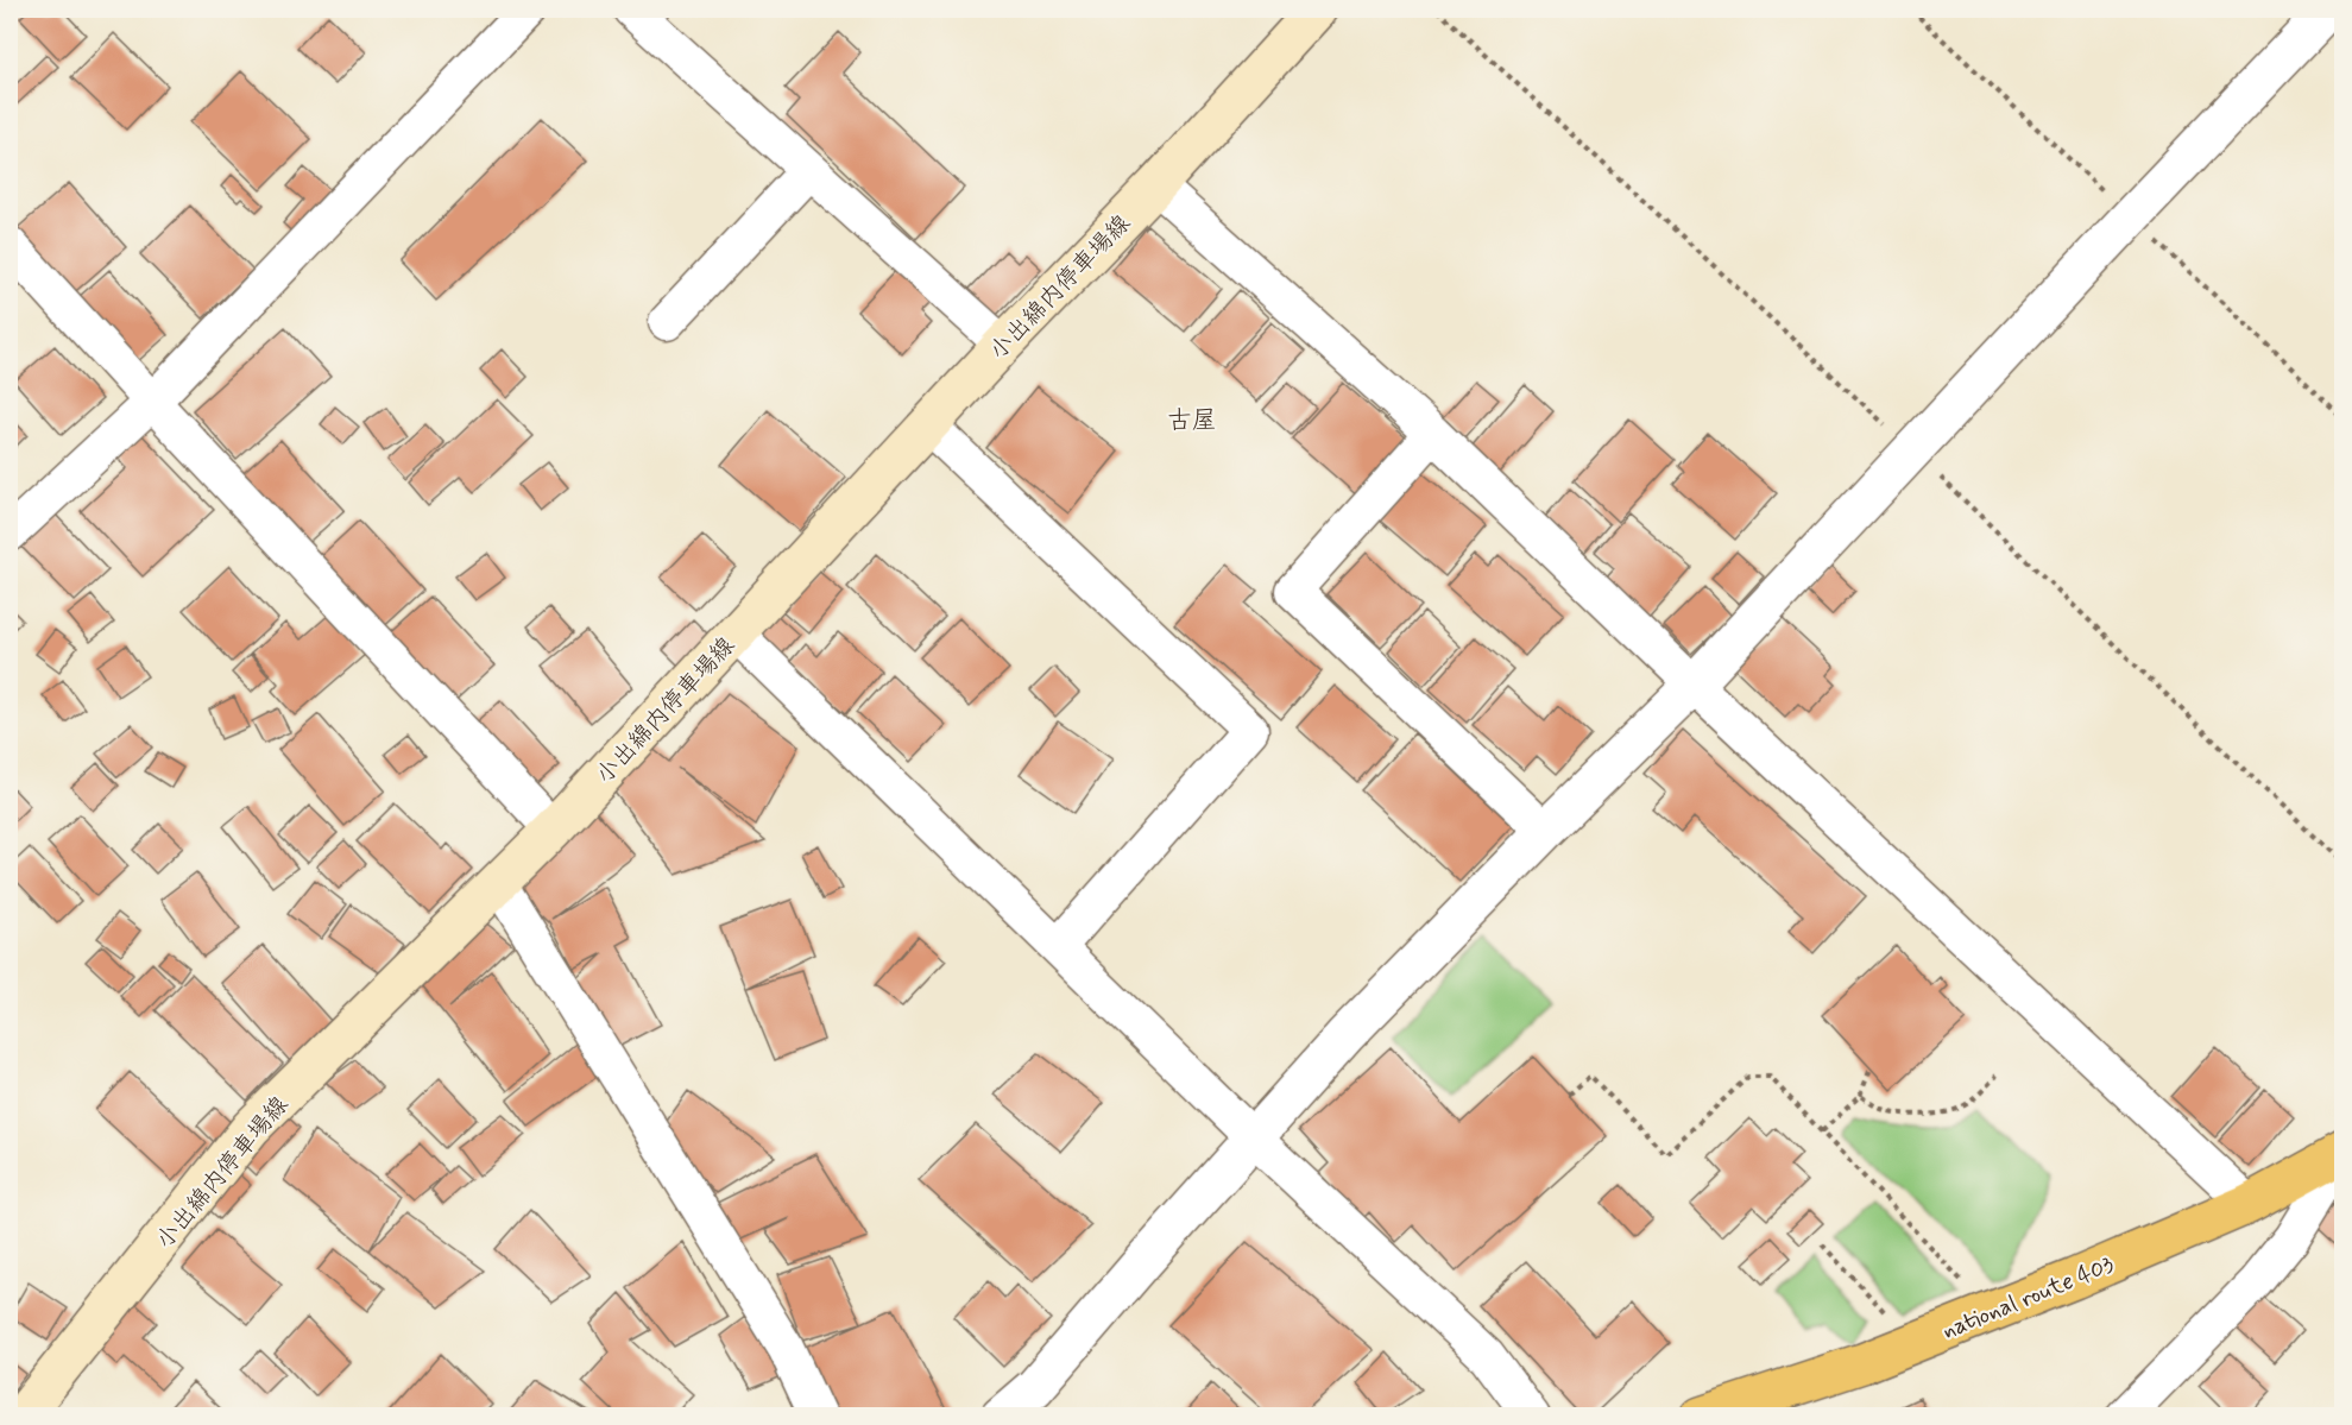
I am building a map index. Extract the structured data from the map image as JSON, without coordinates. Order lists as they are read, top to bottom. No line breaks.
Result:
{"streets":{"highway":["national route 403"],"main road":["小出綿内停車場線"]},"districts":["古屋"]}
